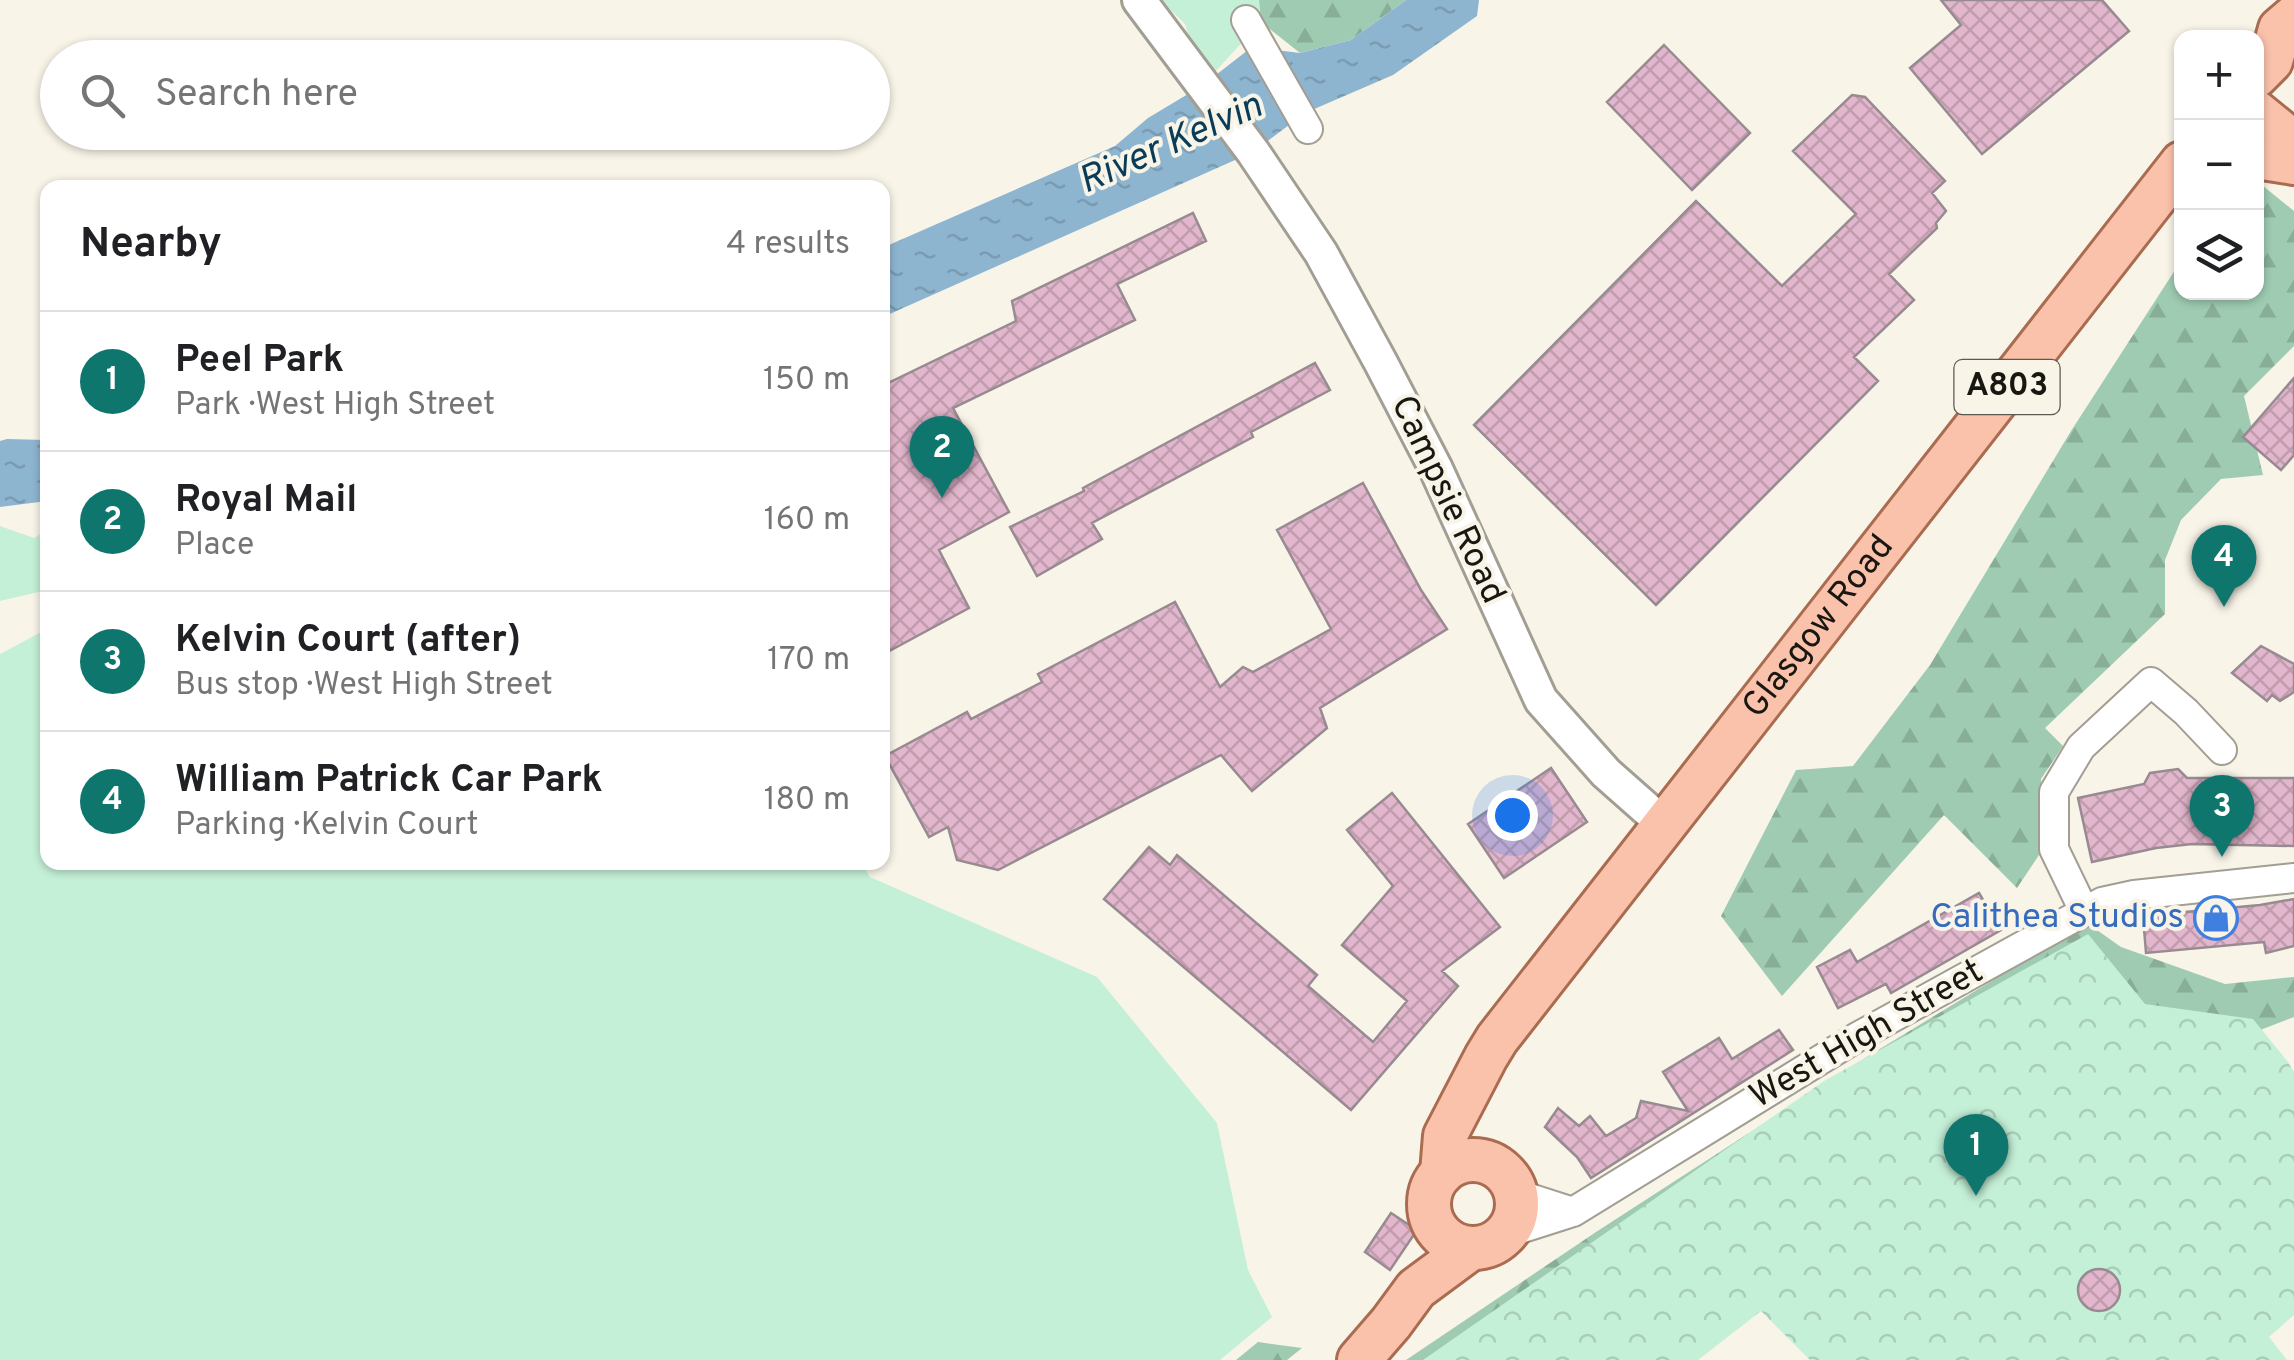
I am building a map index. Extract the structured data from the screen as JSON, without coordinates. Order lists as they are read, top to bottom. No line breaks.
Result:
{"streets":{"main road":["A803","Glasgow Road"],"street":["Campsie Road","West High Street"]},"crossings":[["Campsie Road","Glasgow Road"],["Glasgow Road","West High Street"]],"water":["River Kelvin"],"places":{"shop":["Calithea Studios"]},"page":{"map_buttons":["+","−"],"search":"Search here","heading":["Nearby","4 results"],"list":[{"mark":"1","name":"Peel Park","note":"Park · West High Street","value":"150 m"},{"mark":"2","name":"Royal Mail","note":"Place","value":"160 m"},{"mark":"3","name":"Kelvin Court (after)","note":"Bus stop · West High Street","value":"170 m"},{"mark":"4","name":"William Patrick Car Park","note":"Parking · Kelvin Court","value":"180 m"}],"pins":["2","4","3","1"]}}
